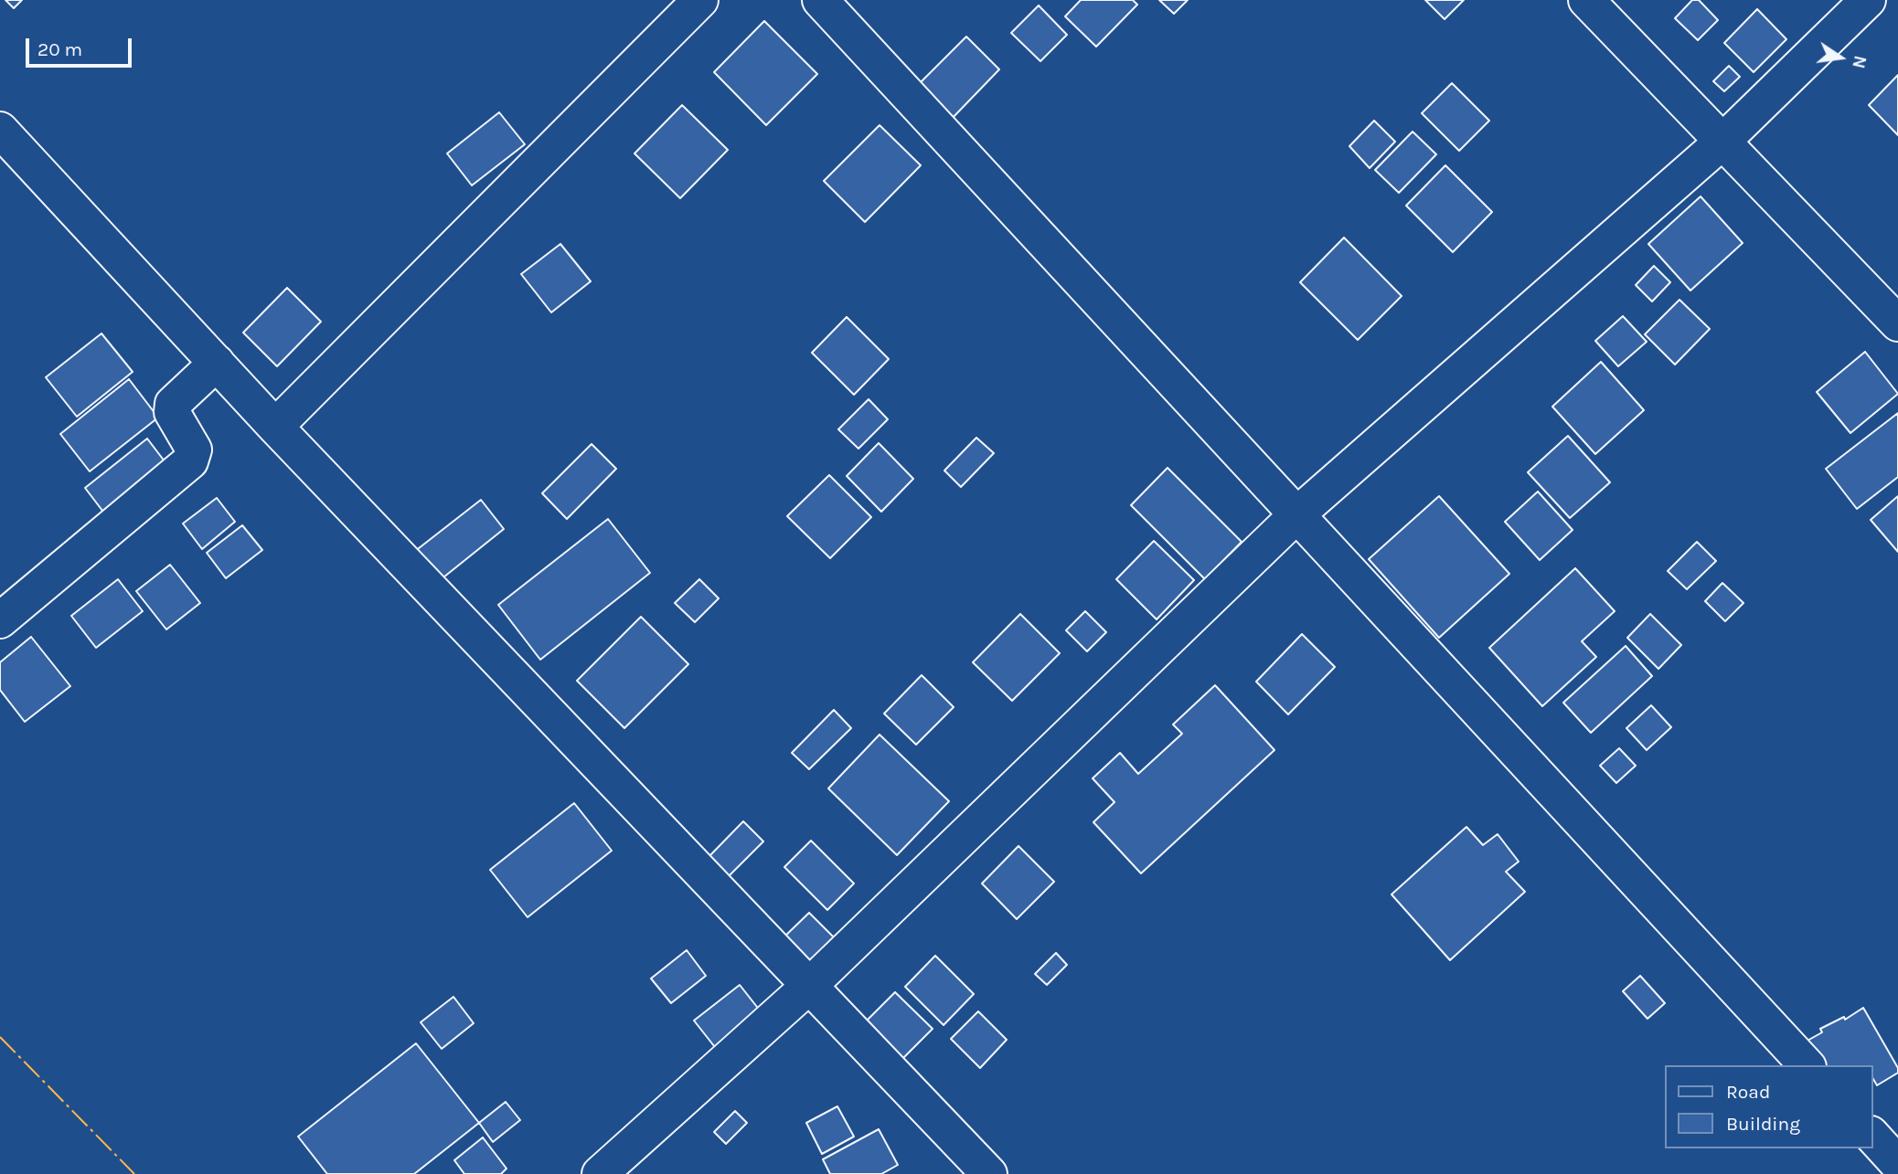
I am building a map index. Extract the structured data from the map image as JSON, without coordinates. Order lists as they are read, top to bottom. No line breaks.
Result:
{"legend":["Road","Building"],"scale_bar":"20 m","north":"right"}
